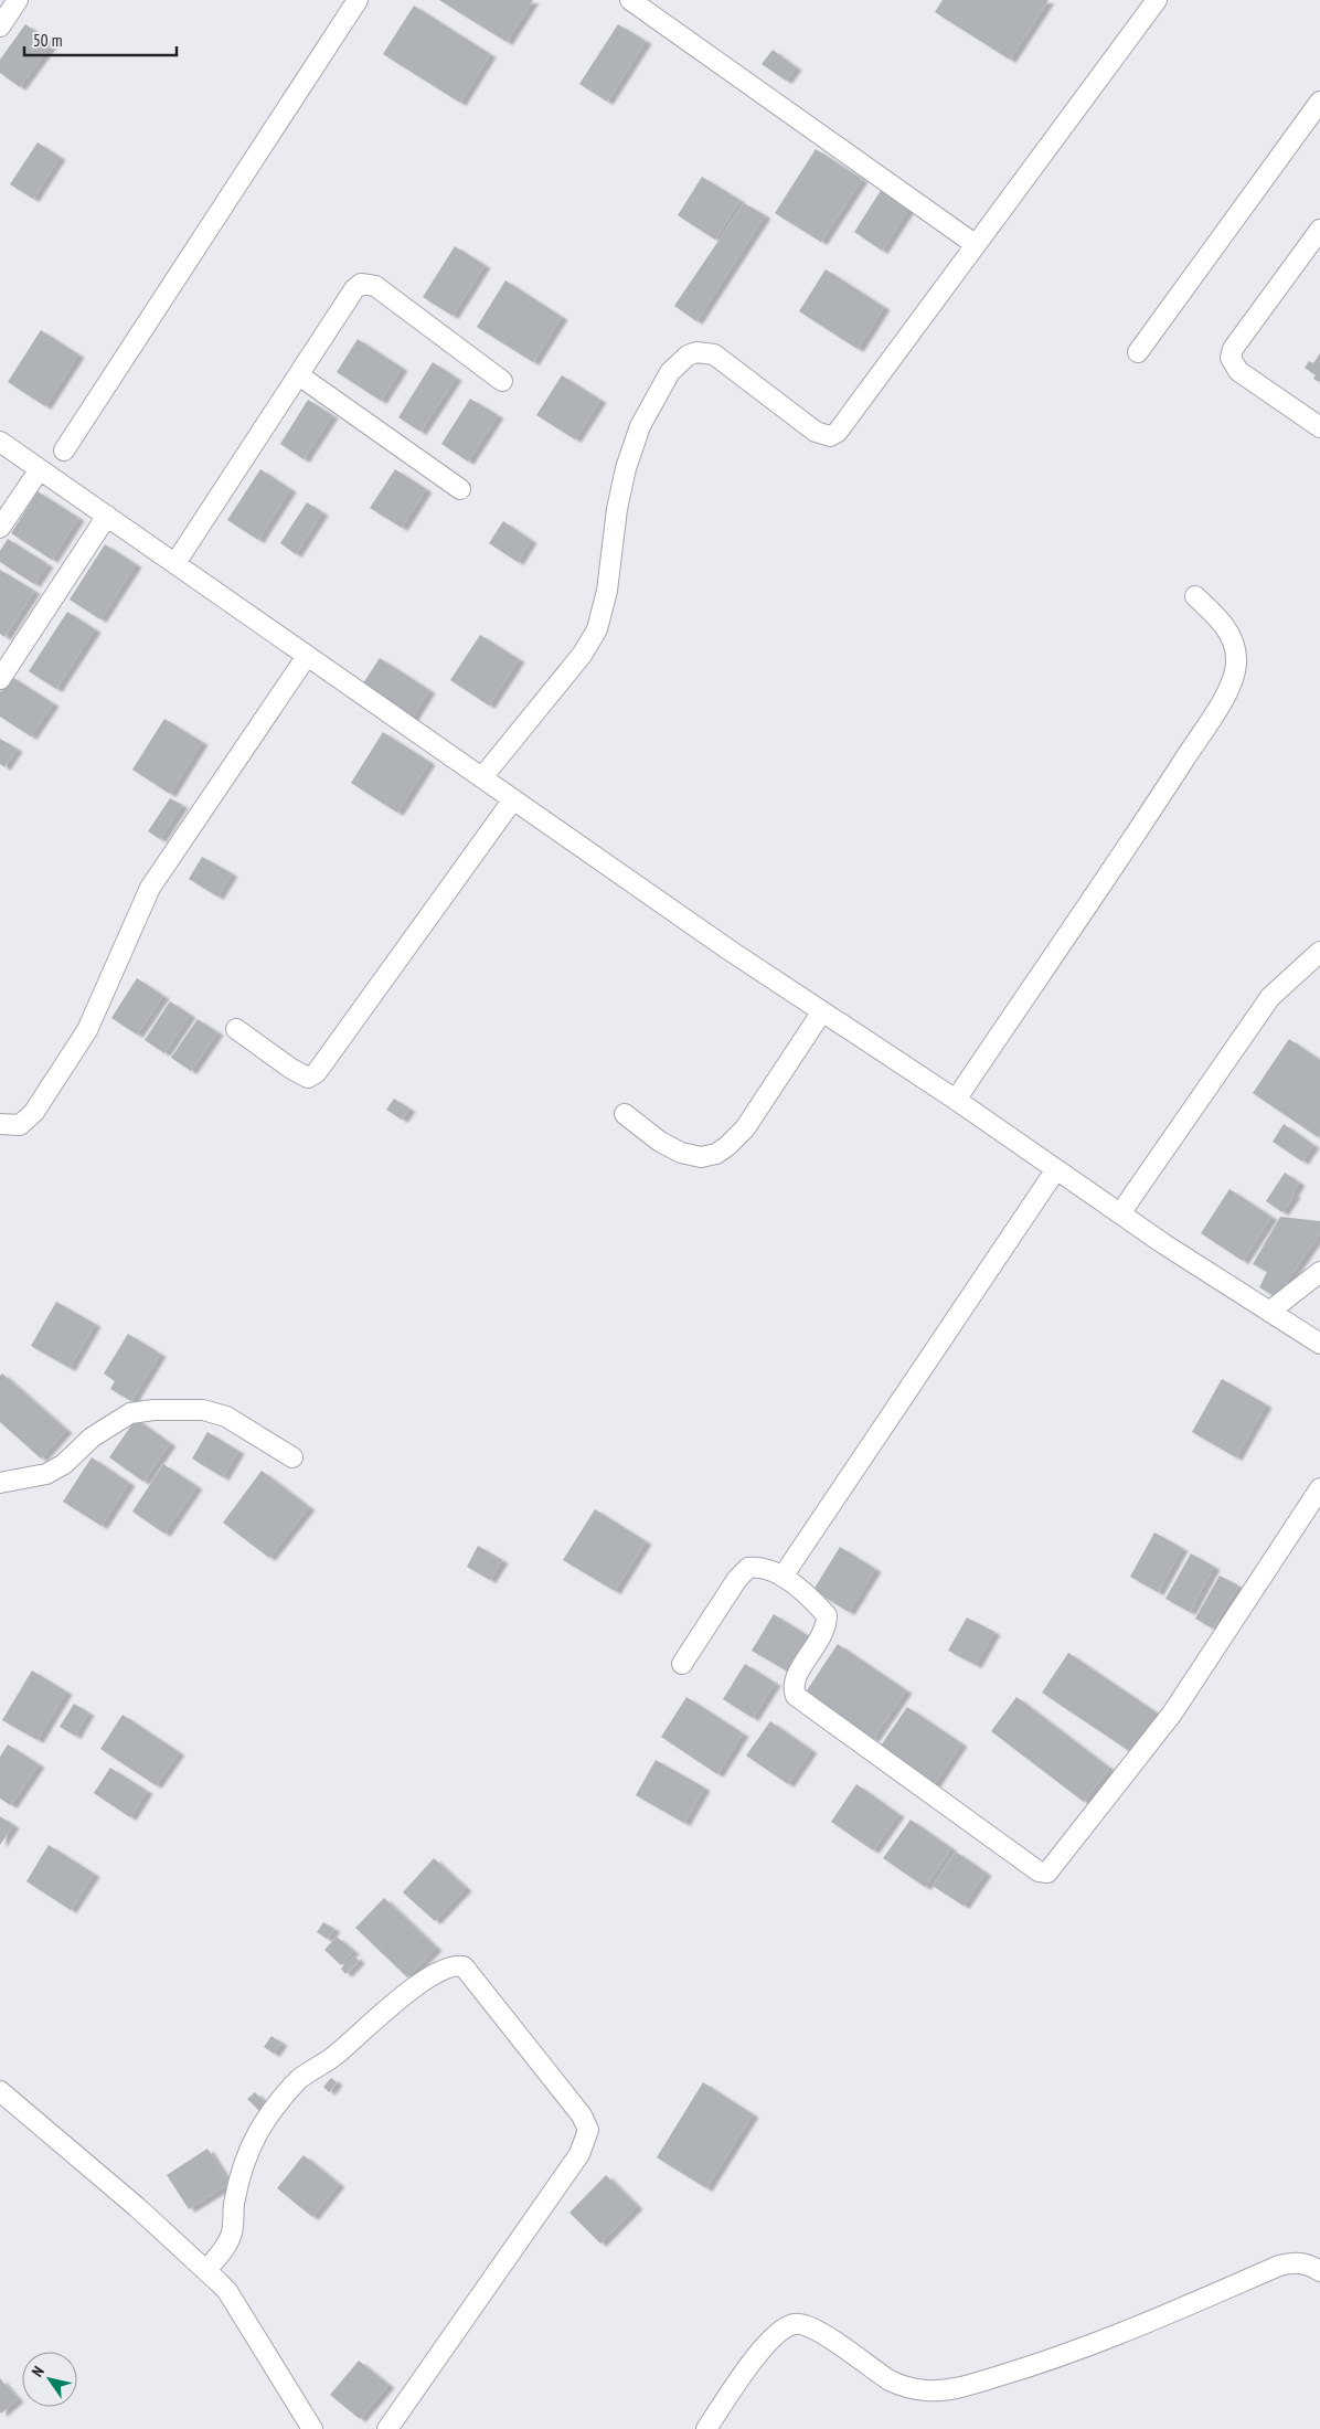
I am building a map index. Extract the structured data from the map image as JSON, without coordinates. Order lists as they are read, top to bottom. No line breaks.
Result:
{"scale_bar":"50 m","north":"top left"}
